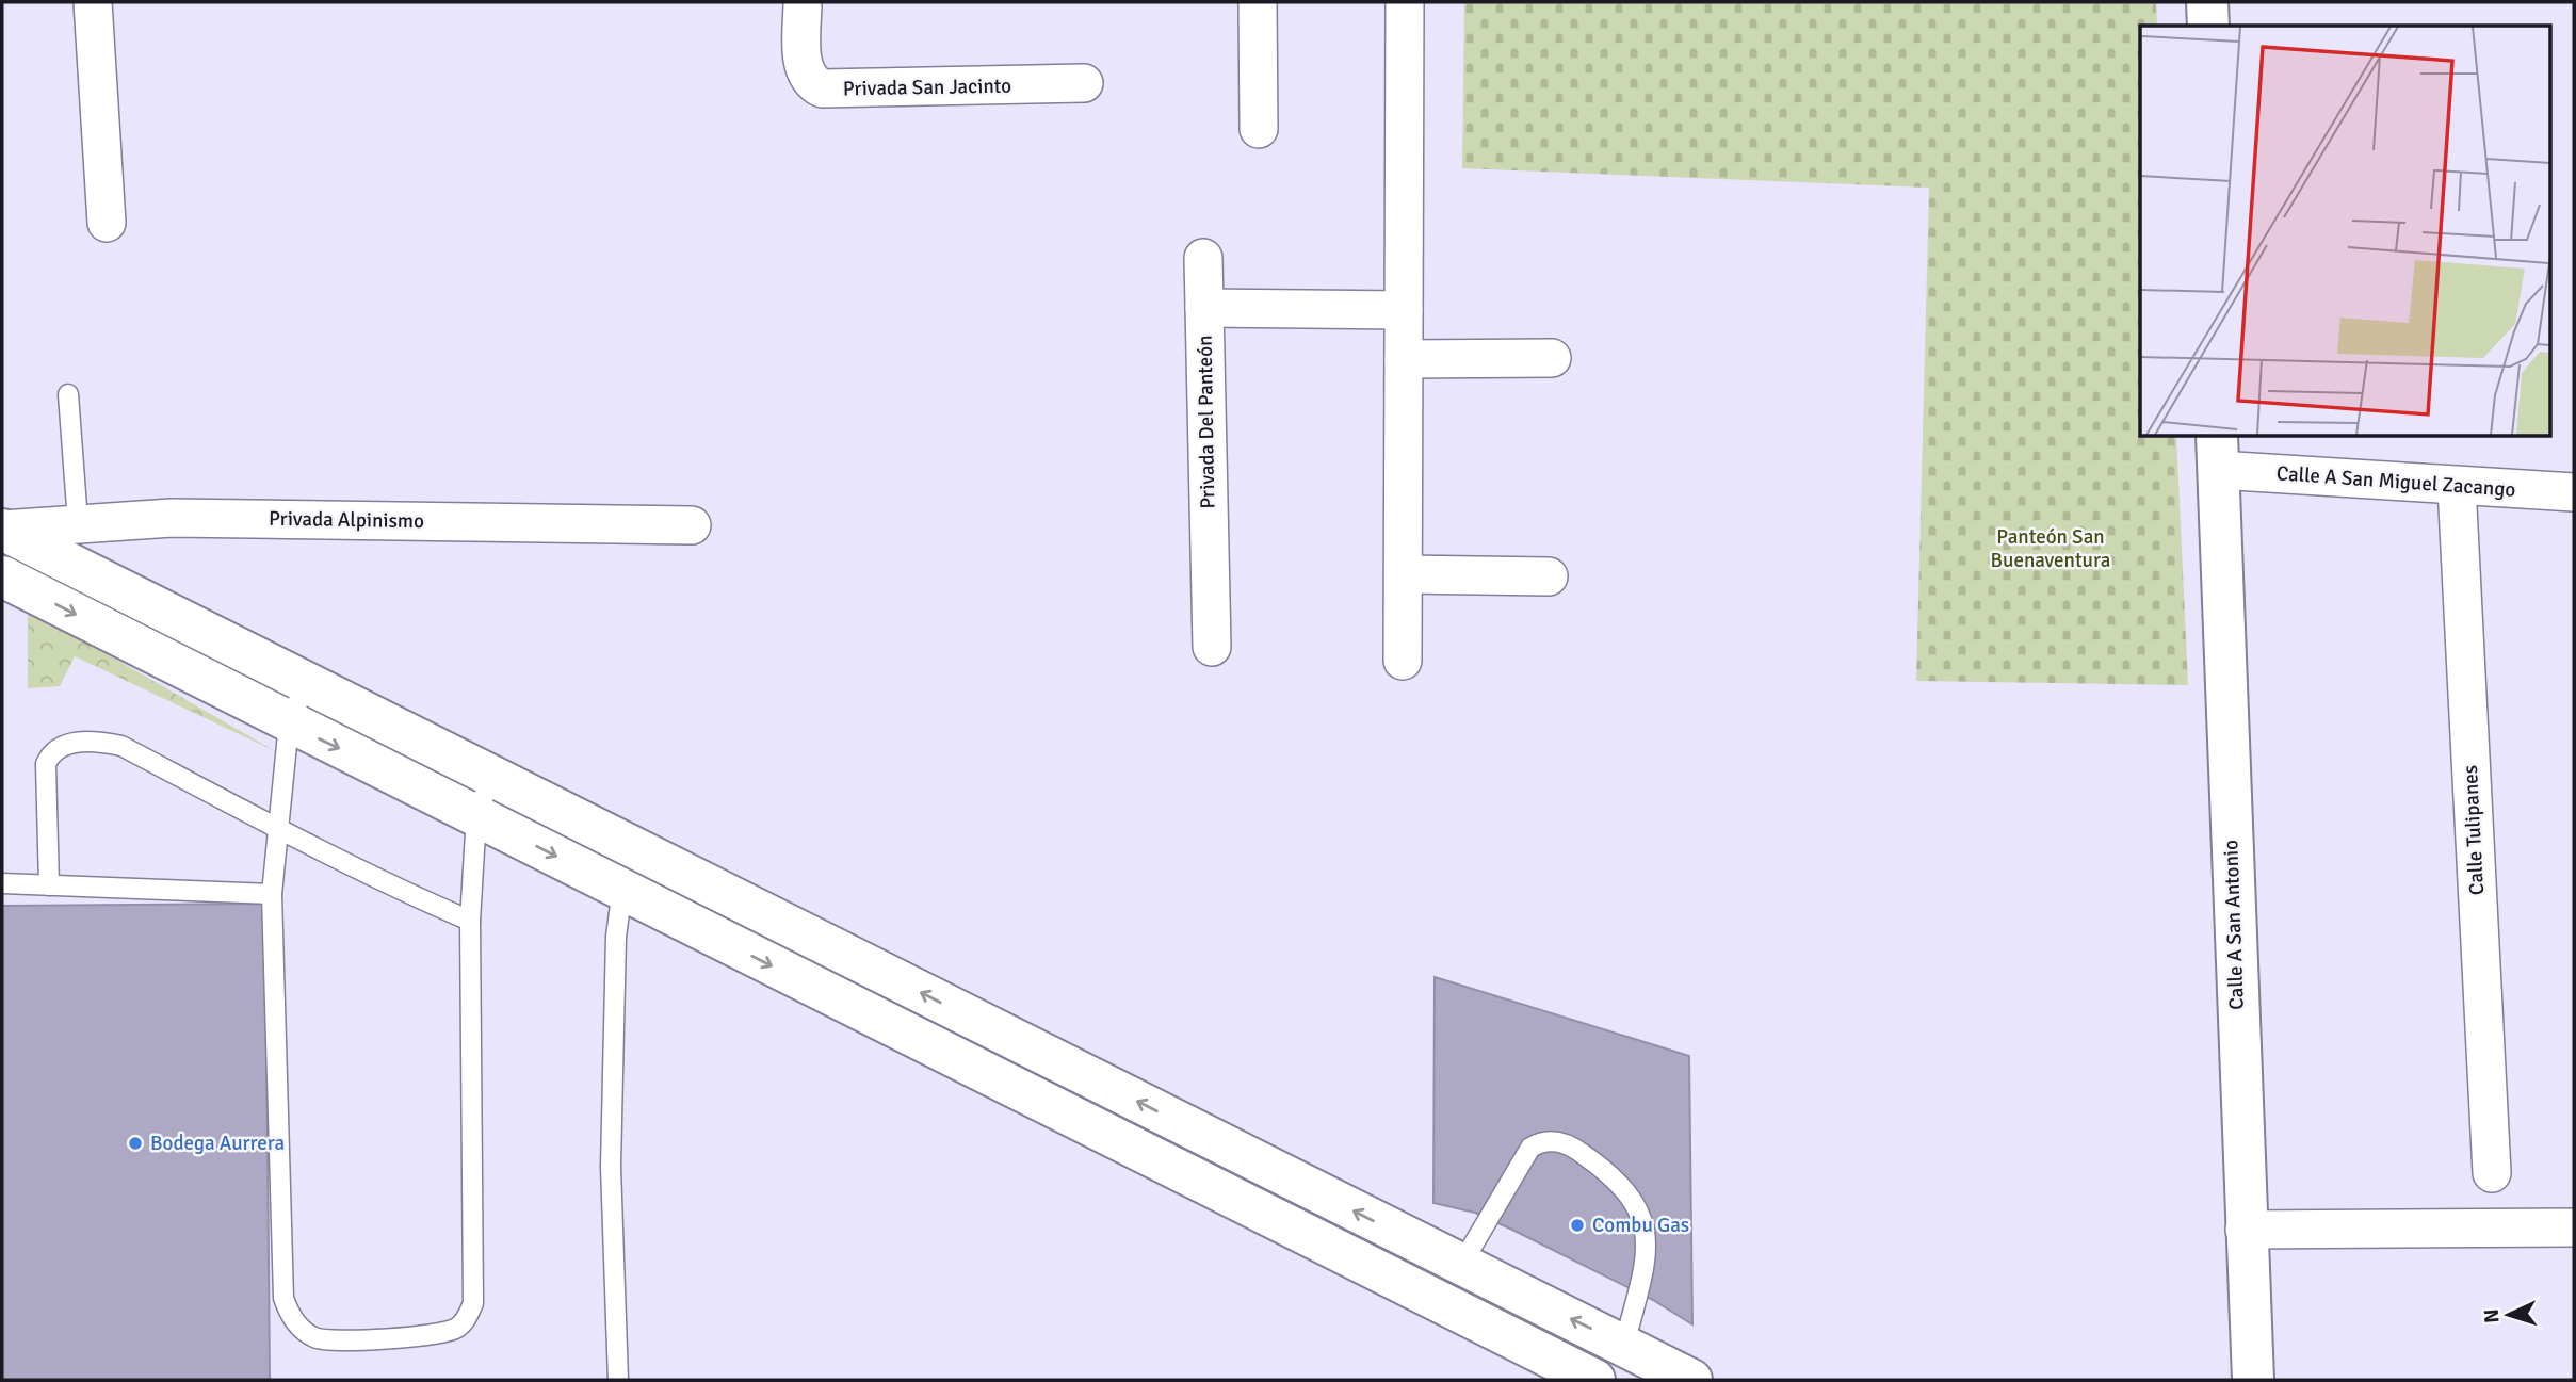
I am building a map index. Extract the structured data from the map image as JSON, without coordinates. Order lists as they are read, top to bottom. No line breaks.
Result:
{"streets":{"main road":["Calle A San Antonio"],"street":["Privada San Jacinto","Privada Del Panteón","Calle A San Miguel Zacango","Privada Alpinismo","Calle Tulipanes"]},"crossings":[["Calle A San Miguel Zacango","Calle Tulipanes"],["Calle A San Miguel Zacango","Calle A San Antonio"]],"parks":["Panteón San Buenaventura"],"places":["Bodega Aurrera","Combu Gas"],"north":"left"}
